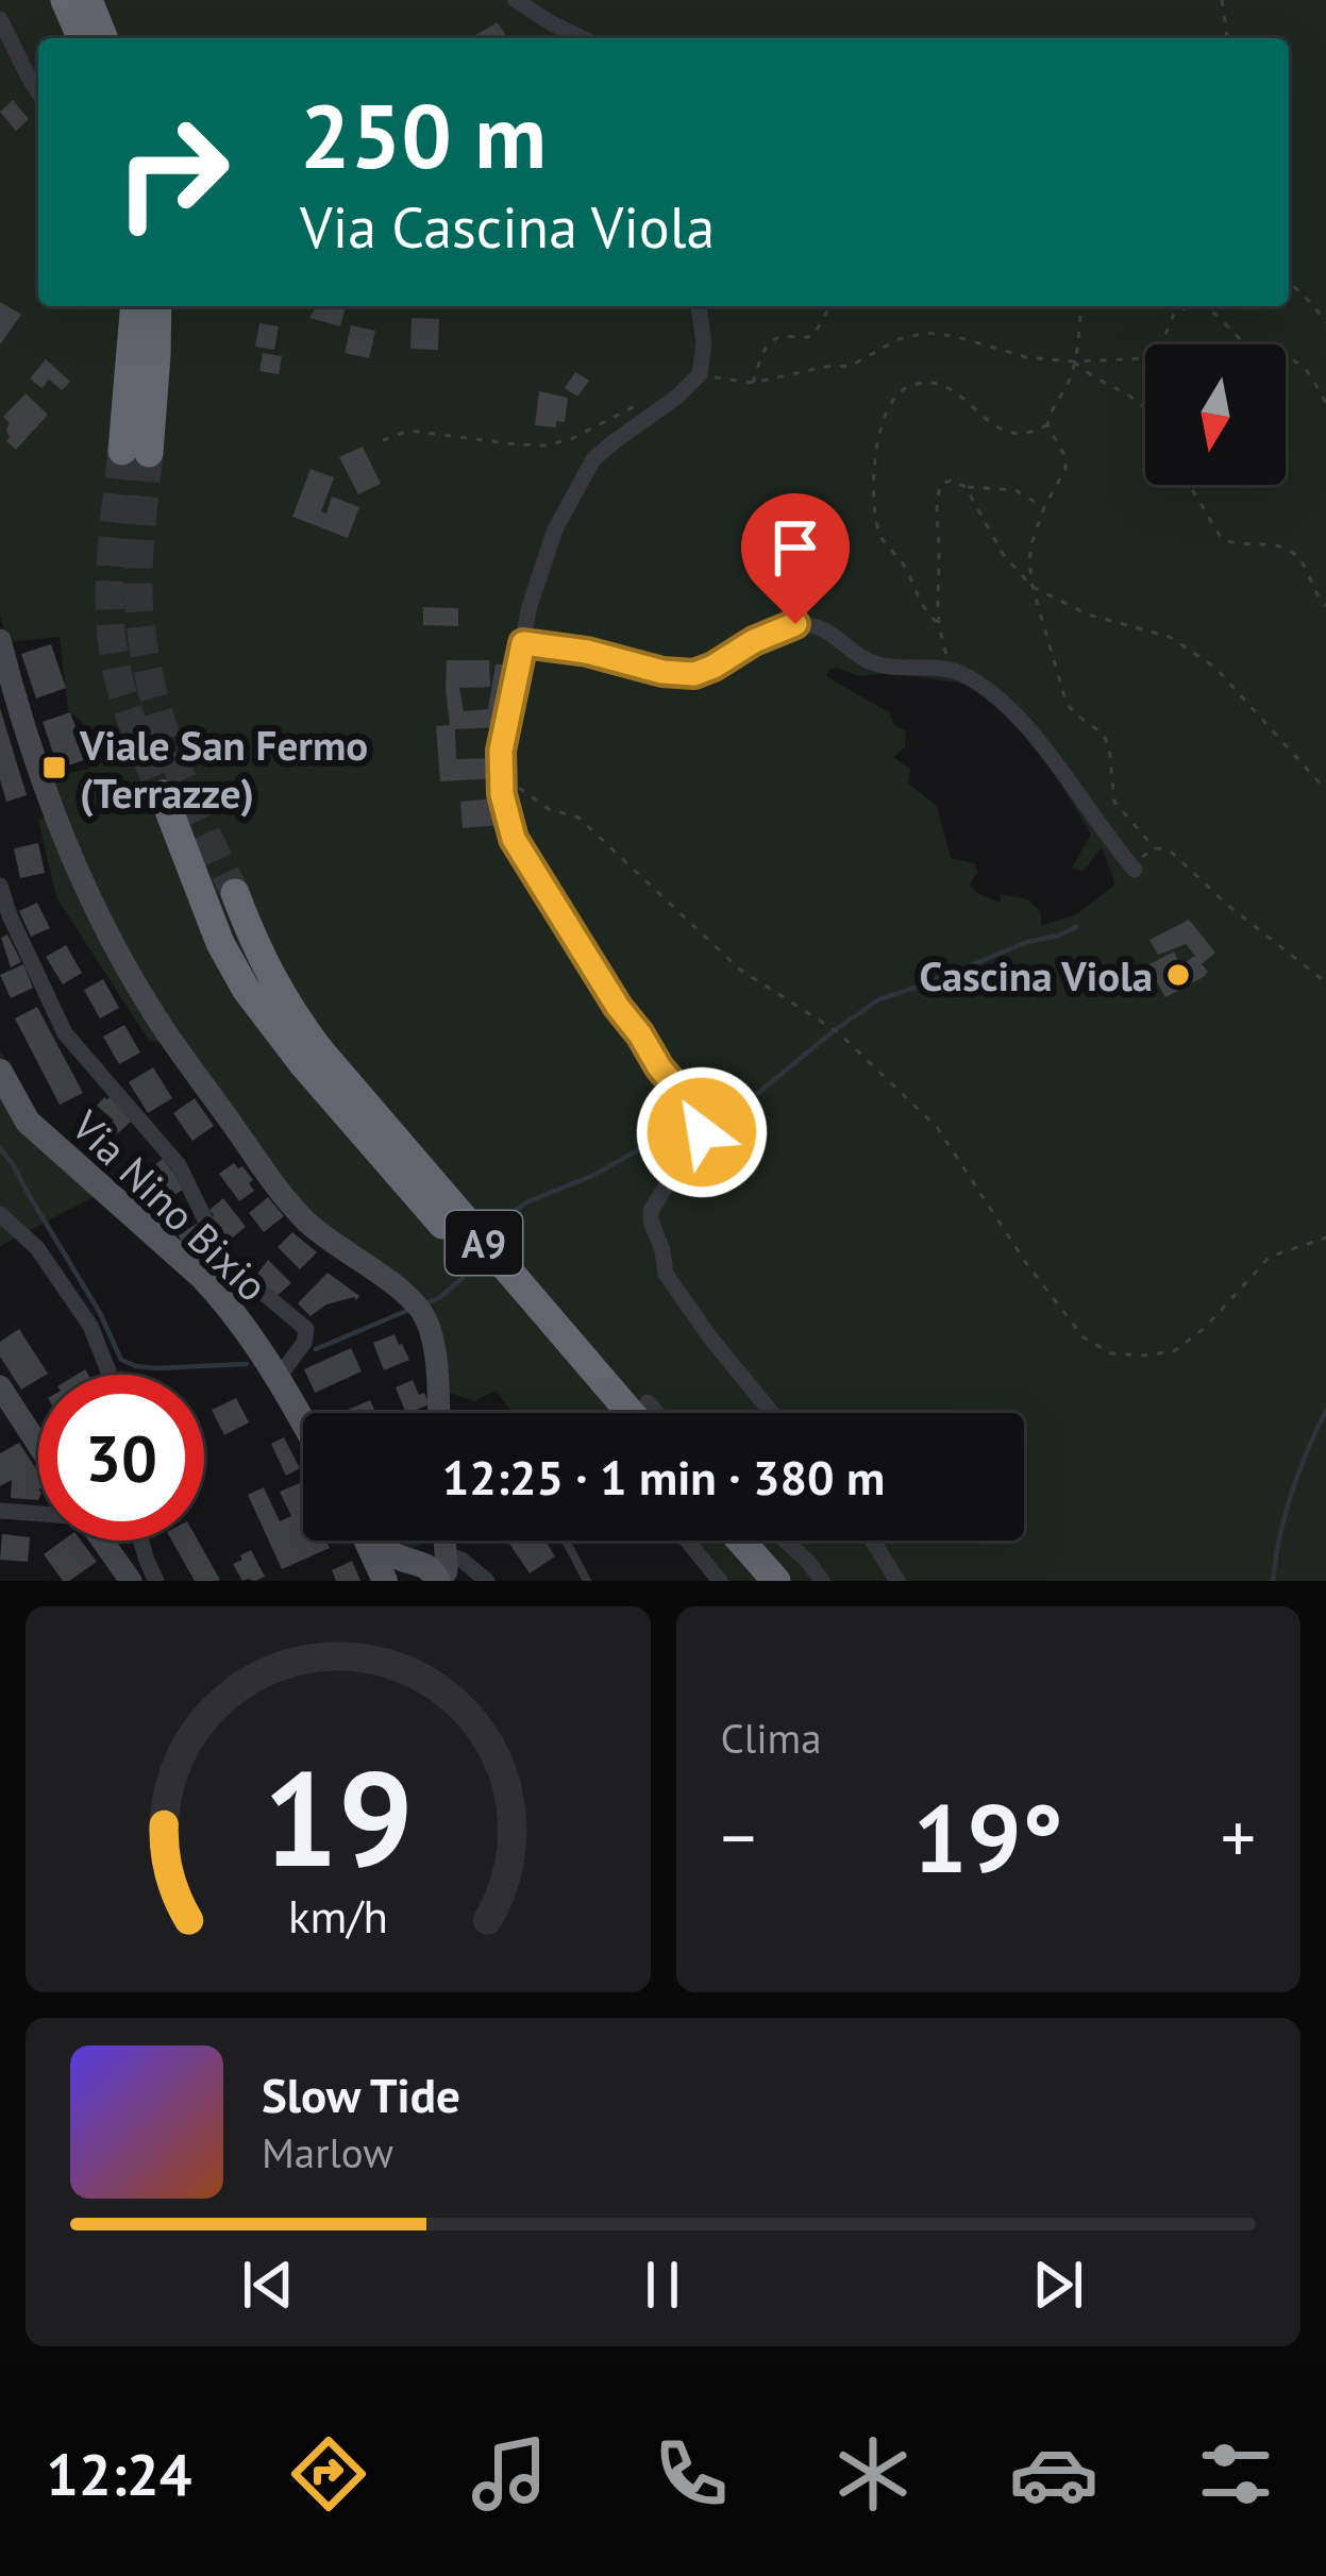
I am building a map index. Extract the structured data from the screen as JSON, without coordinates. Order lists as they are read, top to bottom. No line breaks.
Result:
{"streets":{"highway":["A9"],"main road":["Via Nino Bixio"]},"places":{"transit":["Viale San Fermo (Terrazze)"],"other":["Cascina Viola"]},"north":"bottom","page":{"turn":["250 m","Via Cascina Viola"],"limit":"30","trip":"12:25 · 1 min · 380 m","tile":"Clima","heat":["−","19°","+"],"song":["Slow Tide","Marlow"],"tabs":"12:24","gauge":["19","km/h"]}}
